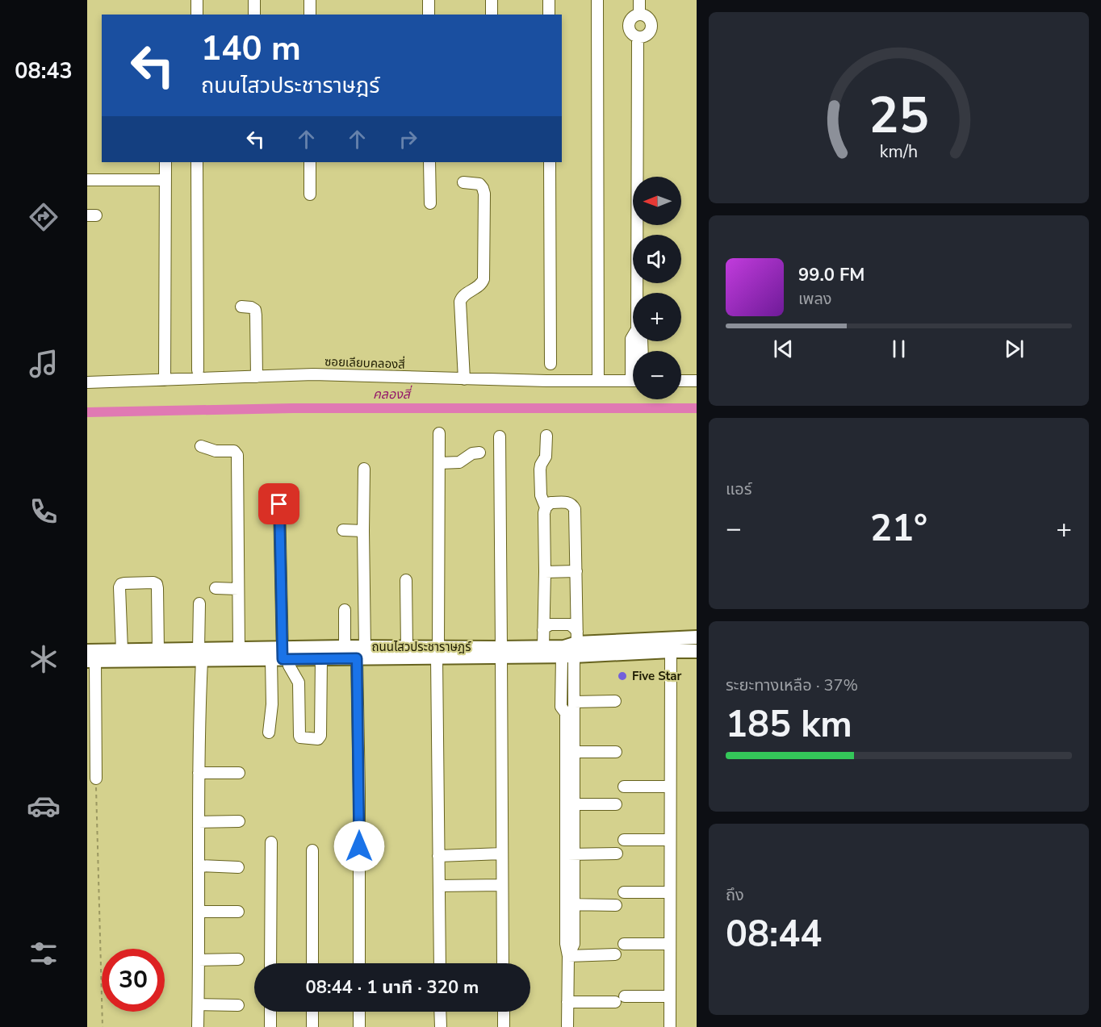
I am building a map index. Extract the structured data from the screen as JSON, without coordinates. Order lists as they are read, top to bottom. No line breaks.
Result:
{"streets":{"main road":["ถนนไสวประชาราษฎร์"],"street":["ซอยเลียบคลองสี่"]},"water":["คลองสี่"],"places":["Five Star"],"north":"left","page":{"tabs":"08:43","turn":["140 m","ถนนไสวประชาราษฎร์"],"map_buttons":["+","−"],"song":["99.0 FM","เพลง"],"tile":["แอร์",["ระยะทางเหลือ · 37%","185 km"],["ถึง","08:44"]],"heat":["−","21°","+"],"limit":"30","trip":"08:44 · 1 นาที · 320 m","gauge":["25","km/h"]}}
